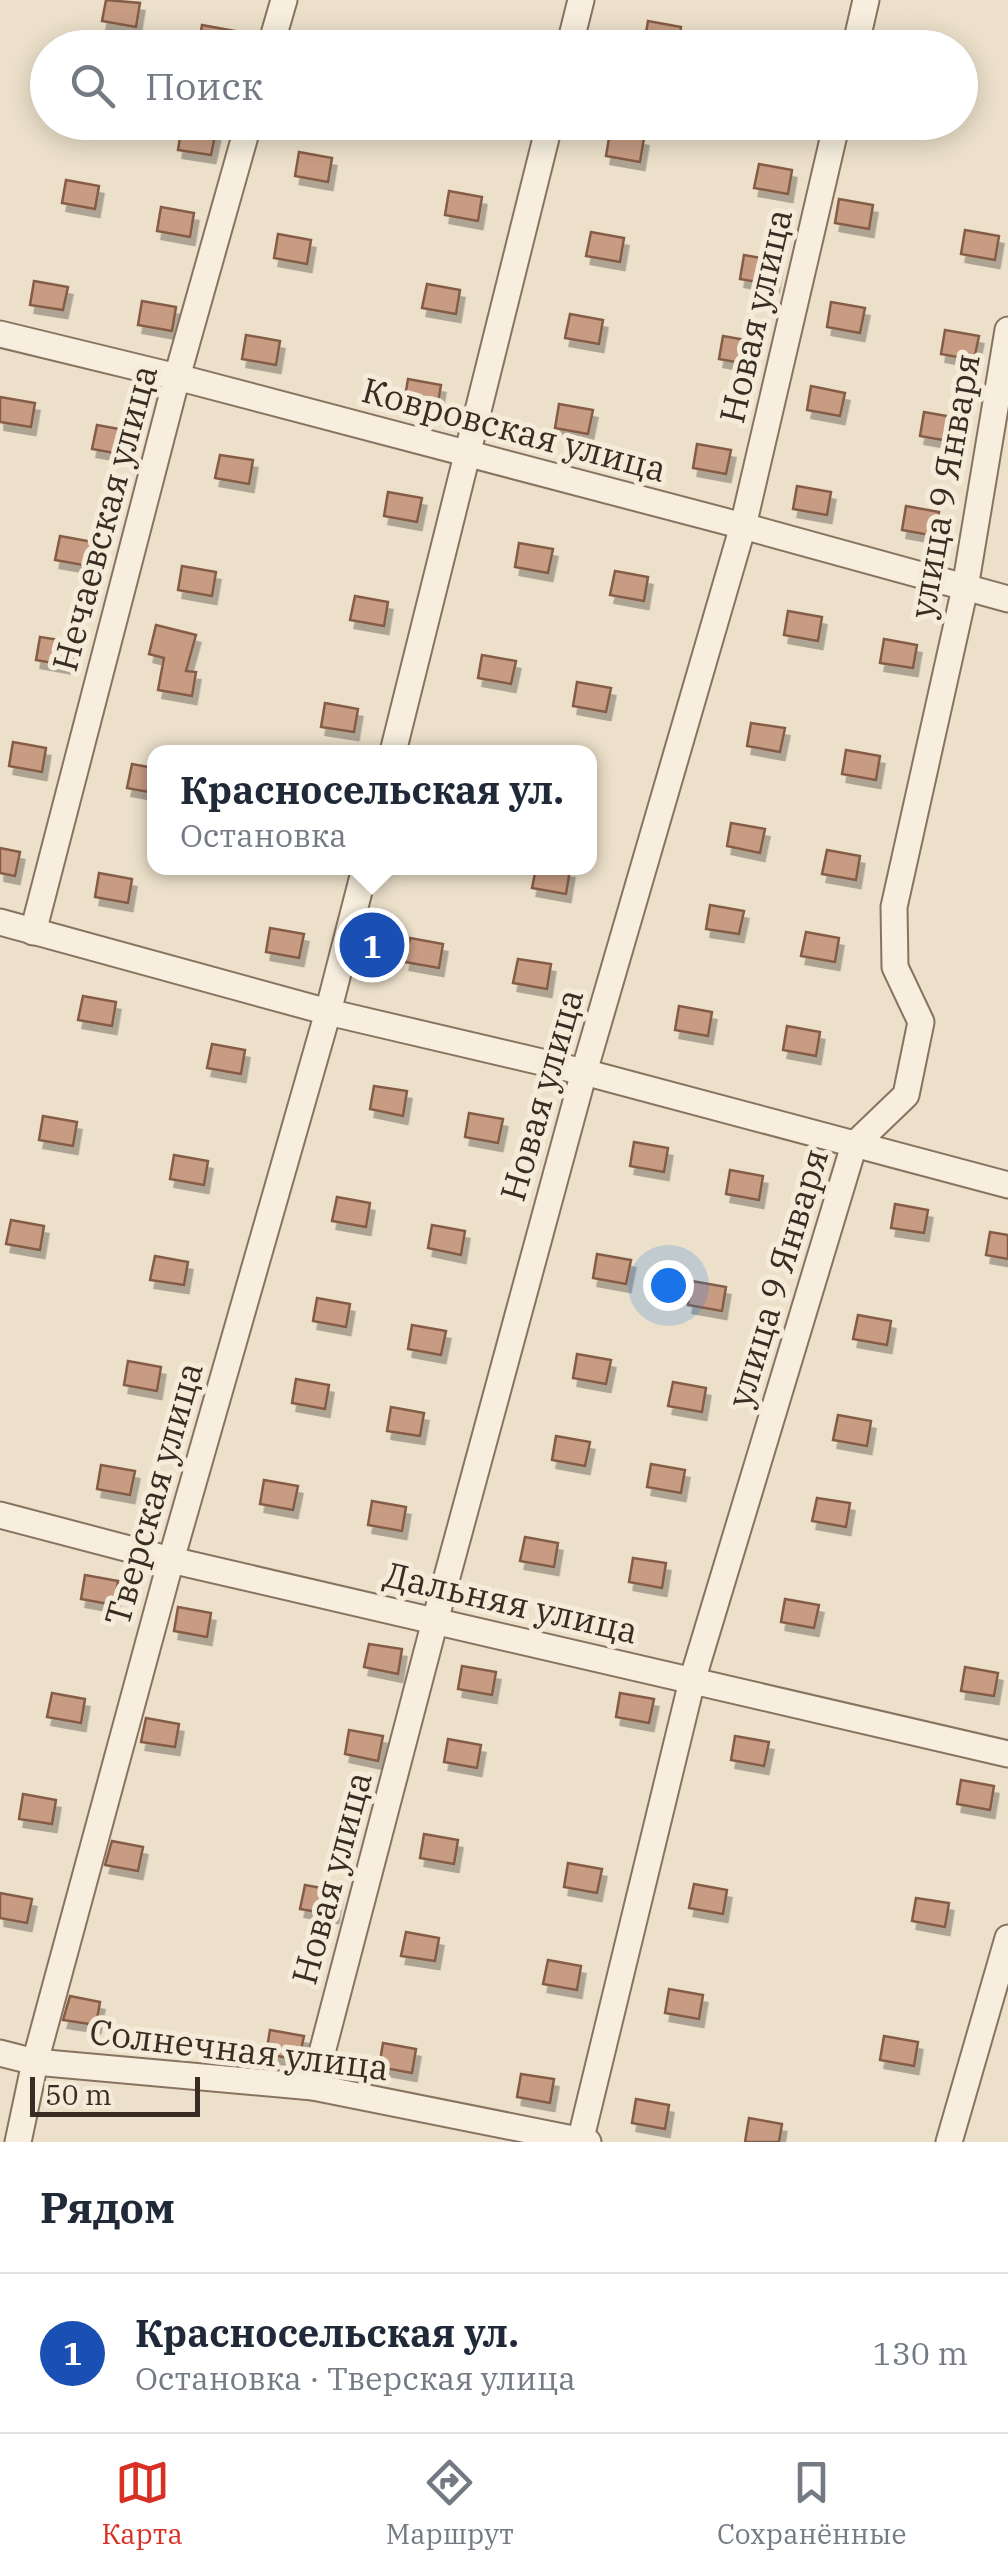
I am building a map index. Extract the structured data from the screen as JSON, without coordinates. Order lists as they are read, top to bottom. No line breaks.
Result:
{"streets":{"street":["Новая улица","Ковровская улица","улица 9 Января","Нечаевская улица","Тверская улица","Дальняя улица","Солнечная улица"]},"crossings":[["Новая улица","Ковровская улица"],["Новая улица","Дальняя улица"],["Новая улица","Солнечная улица"],["Ковровская улица","улица 9 Января"],["Ковровская улица","Нечаевская улица"],["улица 9 Января","Дальняя улица"],["улица 9 Января","Солнечная улица"],["Тверская улица","Дальняя улица"],["Тверская улица","Солнечная улица"]],"scale_bar":"50 m","page":{"search":"Поиск","popup":["Красносельская ул.","Остановка"],"pins":"1","scale":"50 m","heading":"Рядом","list":[{"mark":"1","name":"Красносельская ул.","note":"Остановка · Тверская улица","value":"130 m"}],"nav":["Карта","Маршрут","Сохранённые"]}}
